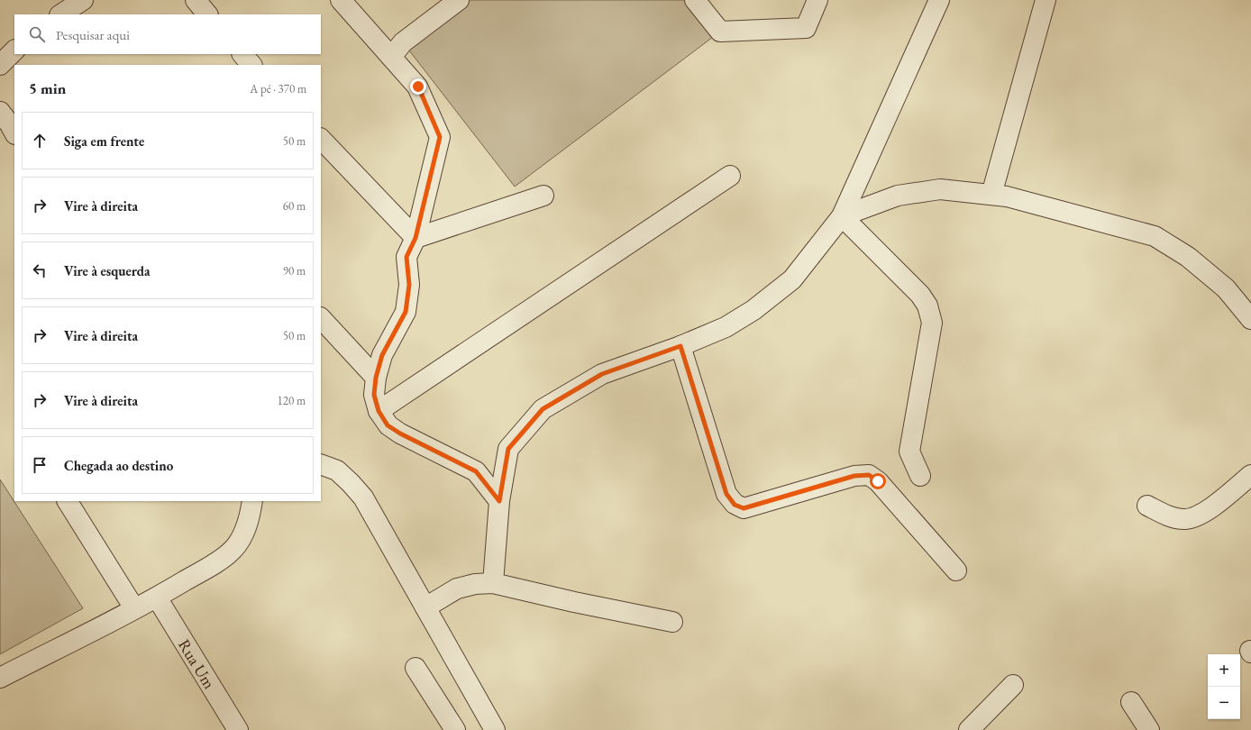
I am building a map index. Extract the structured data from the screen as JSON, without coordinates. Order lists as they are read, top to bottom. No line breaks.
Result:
{"streets":{"street":["Rua Um"]},"page":{"search":"Pesquisar aqui","heading":["5 min","A pé · 370 m"],"list":[["Siga em frente","50 m"],["Vire à direita","60 m"],["Vire à esquerda","90 m"],["Vire à direita","50 m"],["Vire à direita","120 m"],"Chegada ao destino"],"map_buttons":["+","−"]}}
